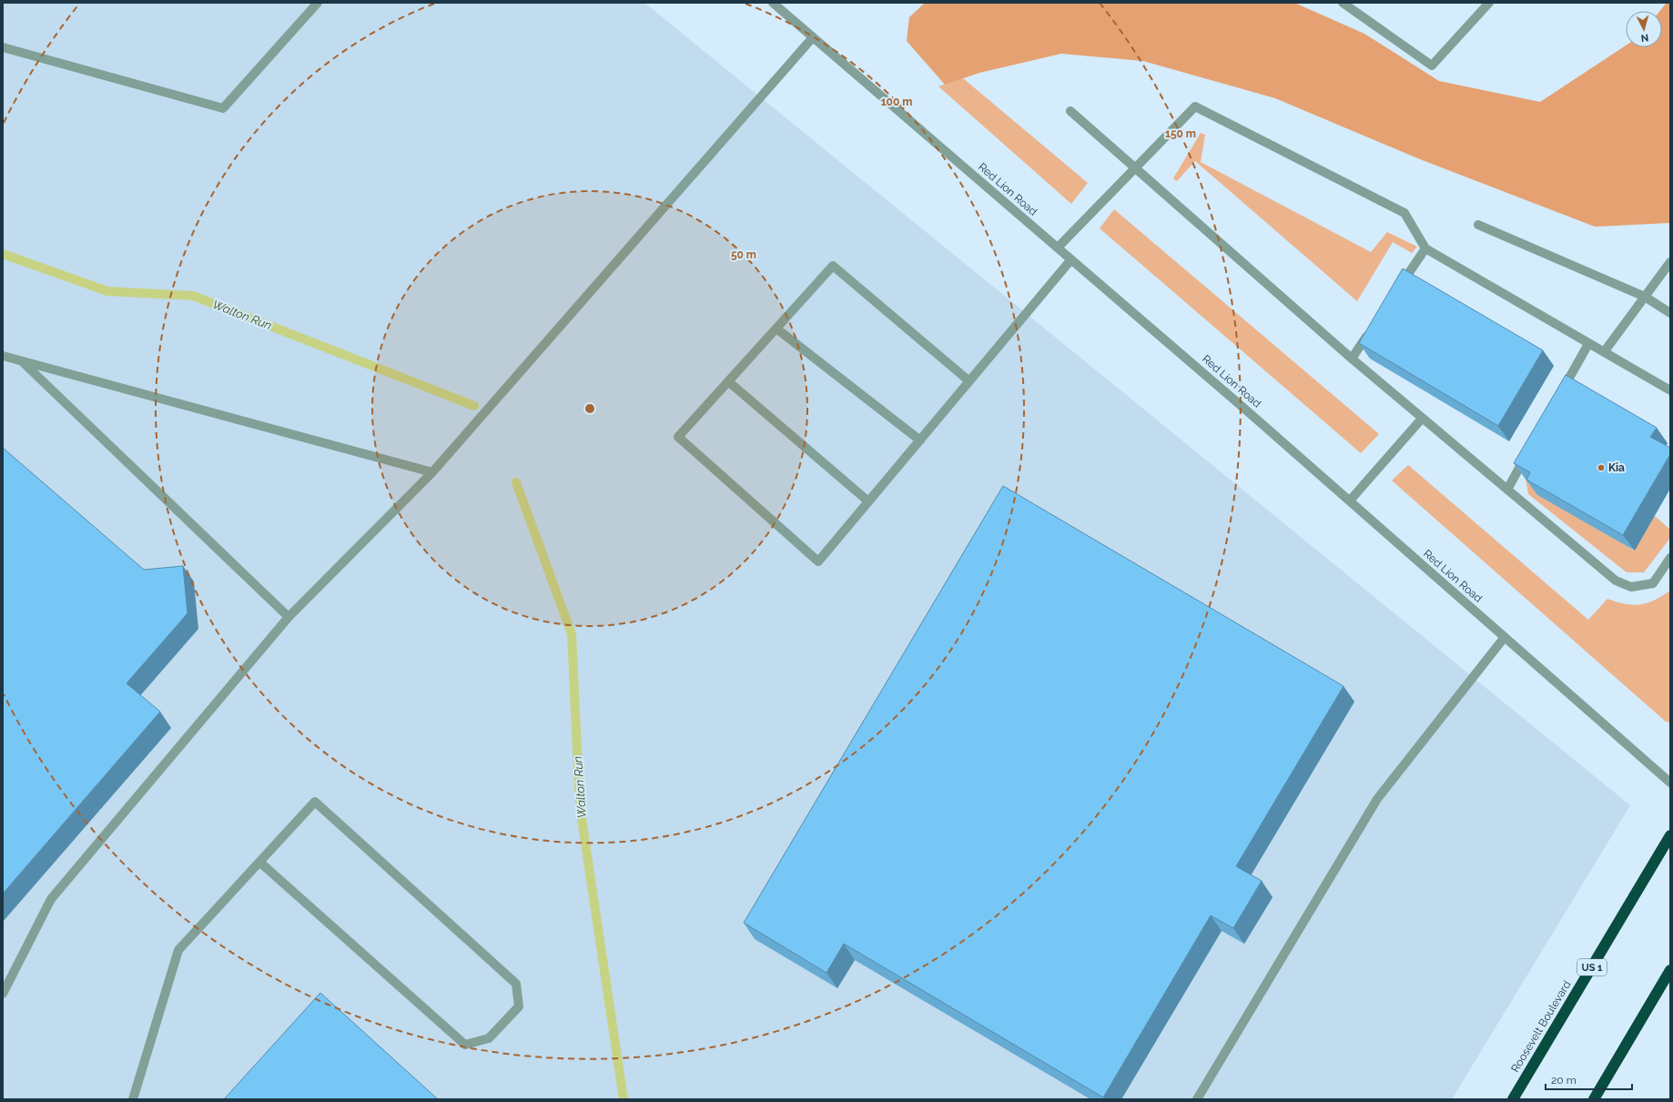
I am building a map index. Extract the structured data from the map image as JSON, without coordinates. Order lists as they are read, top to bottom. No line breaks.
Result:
{"streets":{"highway":["US 1","Roosevelt Boulevard"],"street":["Red Lion Road"]},"water":["Walton Run"],"places":["Kia"],"scale_bar":"20 m","north":"bottom","rings":["100 m","150 m","50 m"]}
